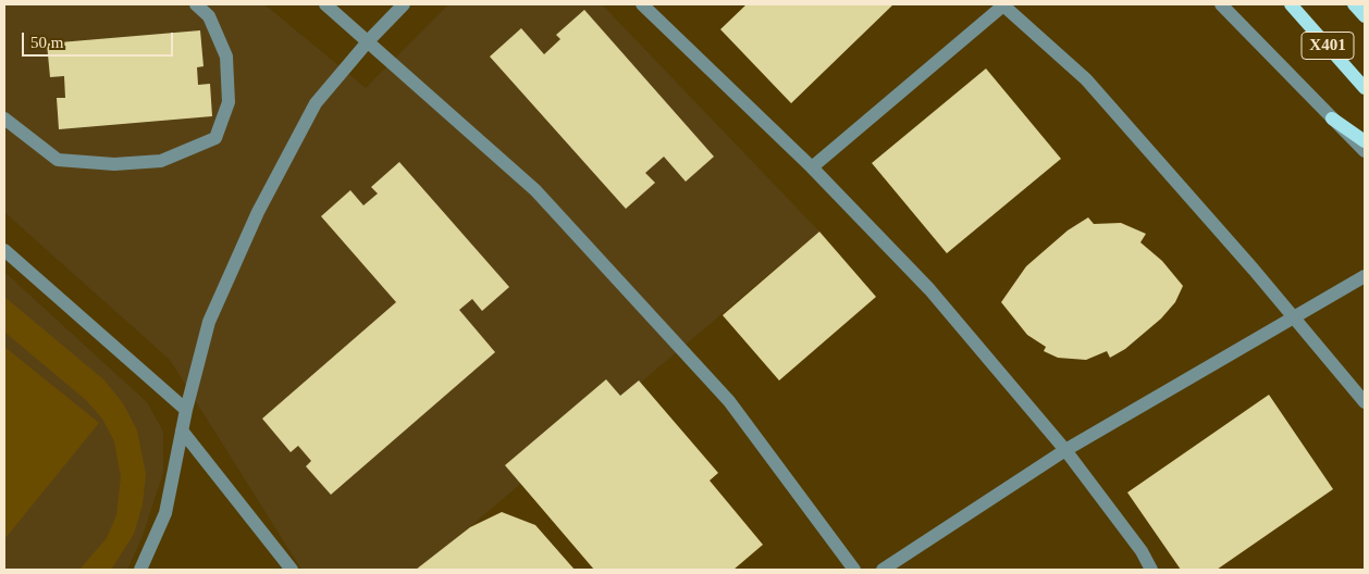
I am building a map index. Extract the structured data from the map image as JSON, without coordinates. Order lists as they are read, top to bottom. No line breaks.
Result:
{"streets":{"main road":["X401"]},"scale_bar":"50 m"}
